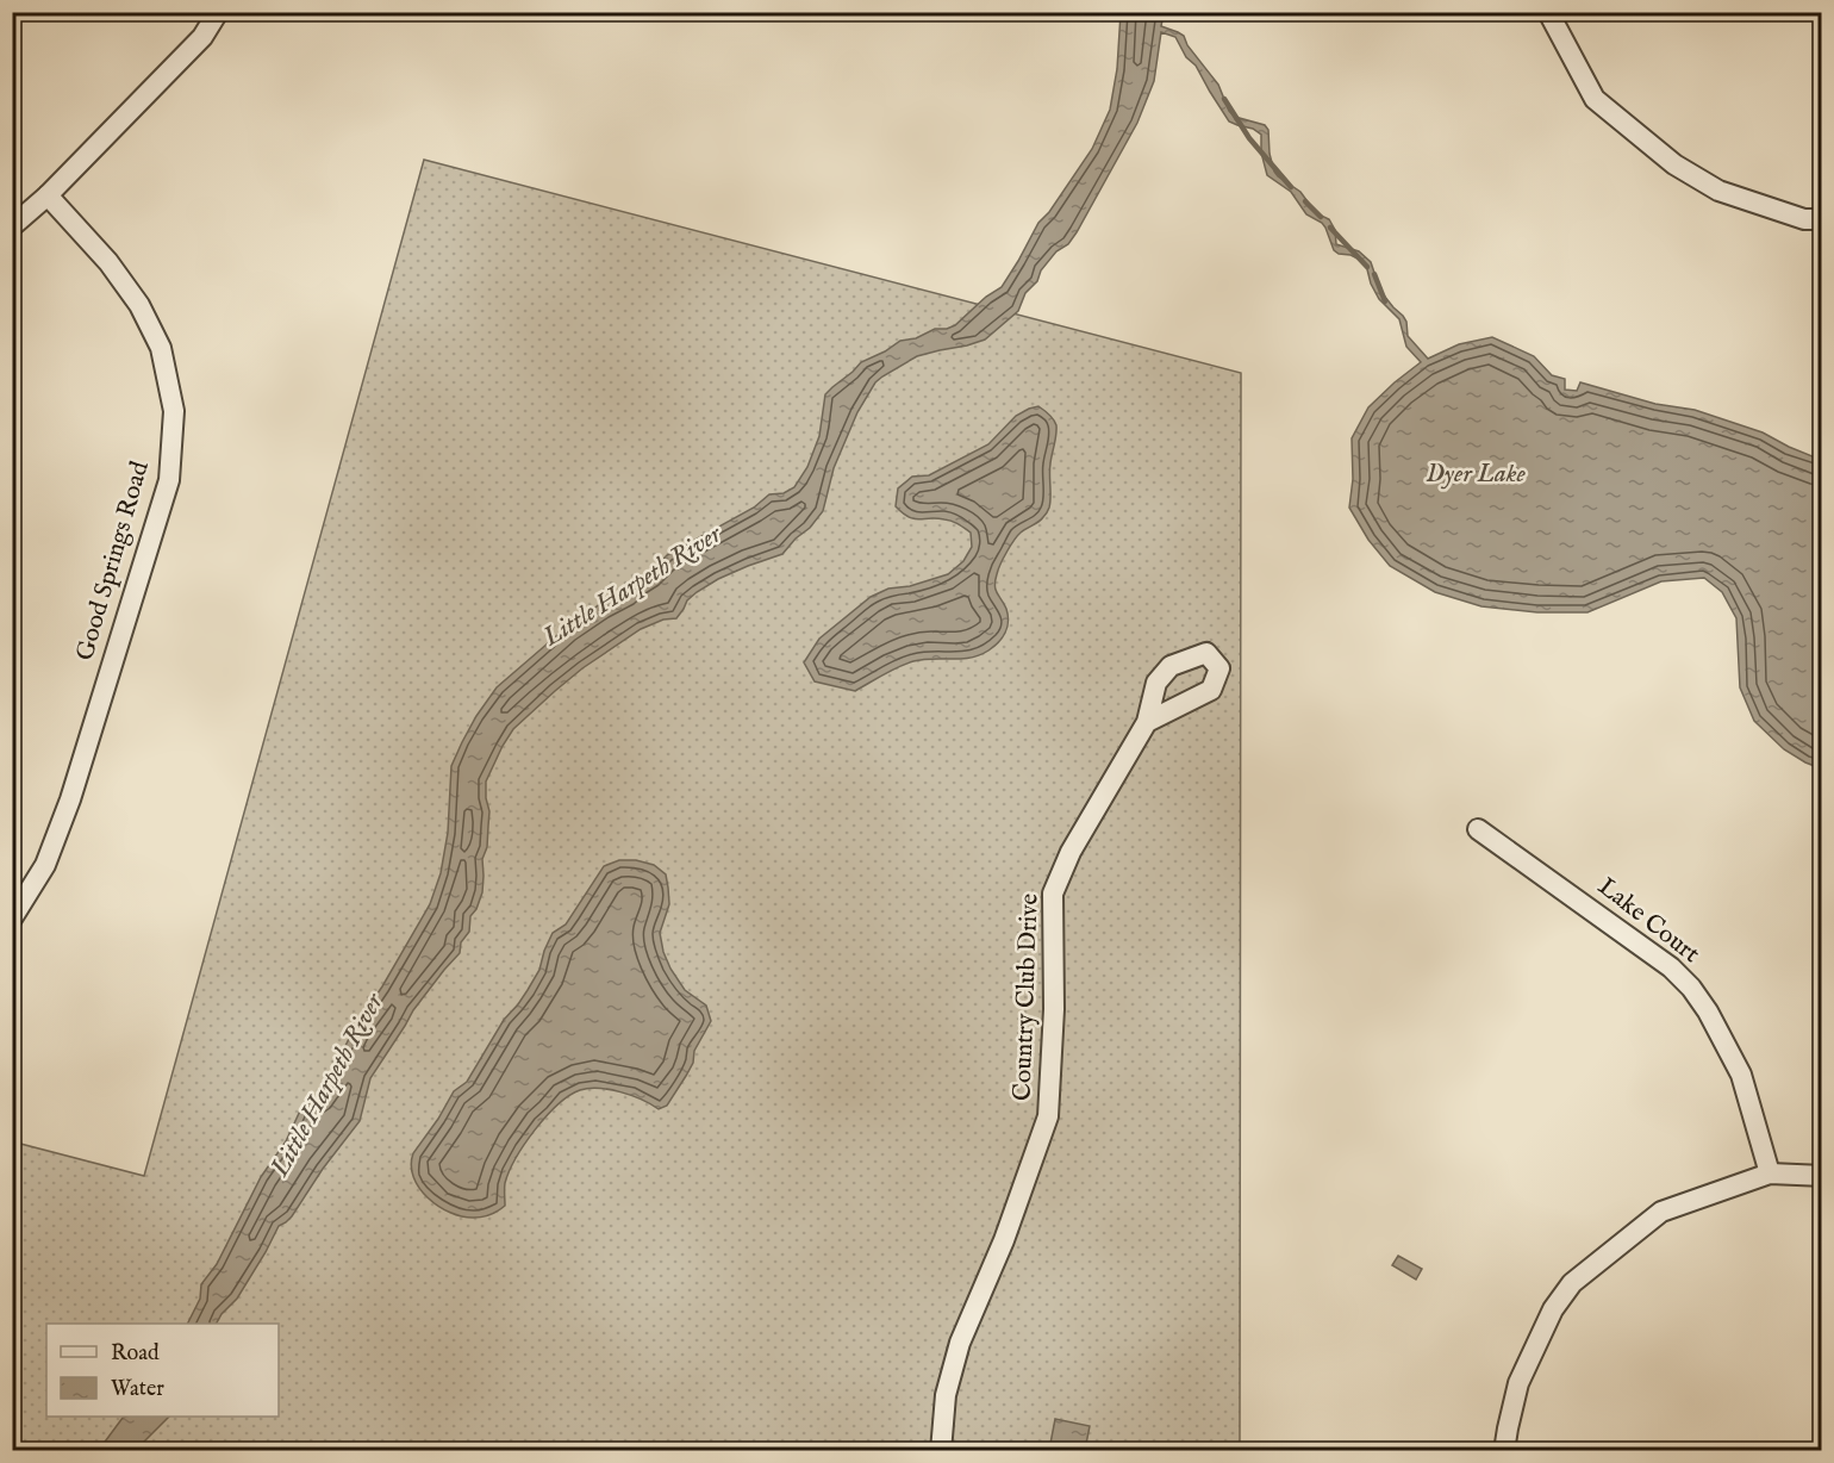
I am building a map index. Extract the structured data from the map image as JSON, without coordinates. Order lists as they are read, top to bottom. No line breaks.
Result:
{"streets":{"street":["Good Springs Road","Lake Court","Country Club Drive"]},"water":["Dyer Lake","Little Harpeth River"],"legend":["Road","Water"]}
